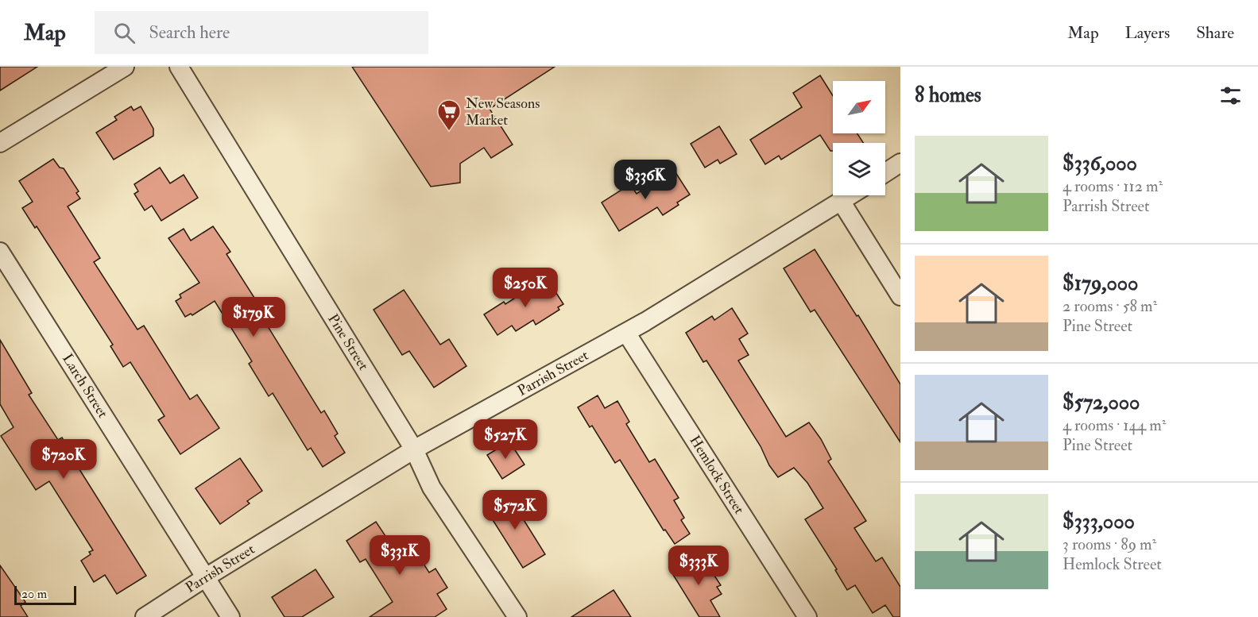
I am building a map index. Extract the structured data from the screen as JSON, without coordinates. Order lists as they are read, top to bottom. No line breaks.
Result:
{"streets":{"street":["Pine Street","Parrish Street","Larch Street","Hemlock Street"]},"crossings":[["Pine Street","Parrish Street"],["Parrish Street","Larch Street"],["Parrish Street","Hemlock Street"]],"places":{"supermarket":["New Seasons Market"]},"scale_bar":"20 m","north":"top right","page":{"header":"Map","search":"Search here","nav":["Map","Layers","Share"],"heading":"8 homes","list":[{"name":"$336,000","note":"4 rooms · 112 m² · Parrish Street"},{"name":"$179,000","note":"2 rooms · 58 m² · Pine Street"},{"name":"$572,000","note":"4 rooms · 144 m² · Pine Street"},{"name":"$333,000","note":"3 rooms · 89 m² · Hemlock Street"}],"price":["$336K","$250K","$179K","$527K","$720K","$572K","$331K","$333K"],"scale":"20 m"}}
